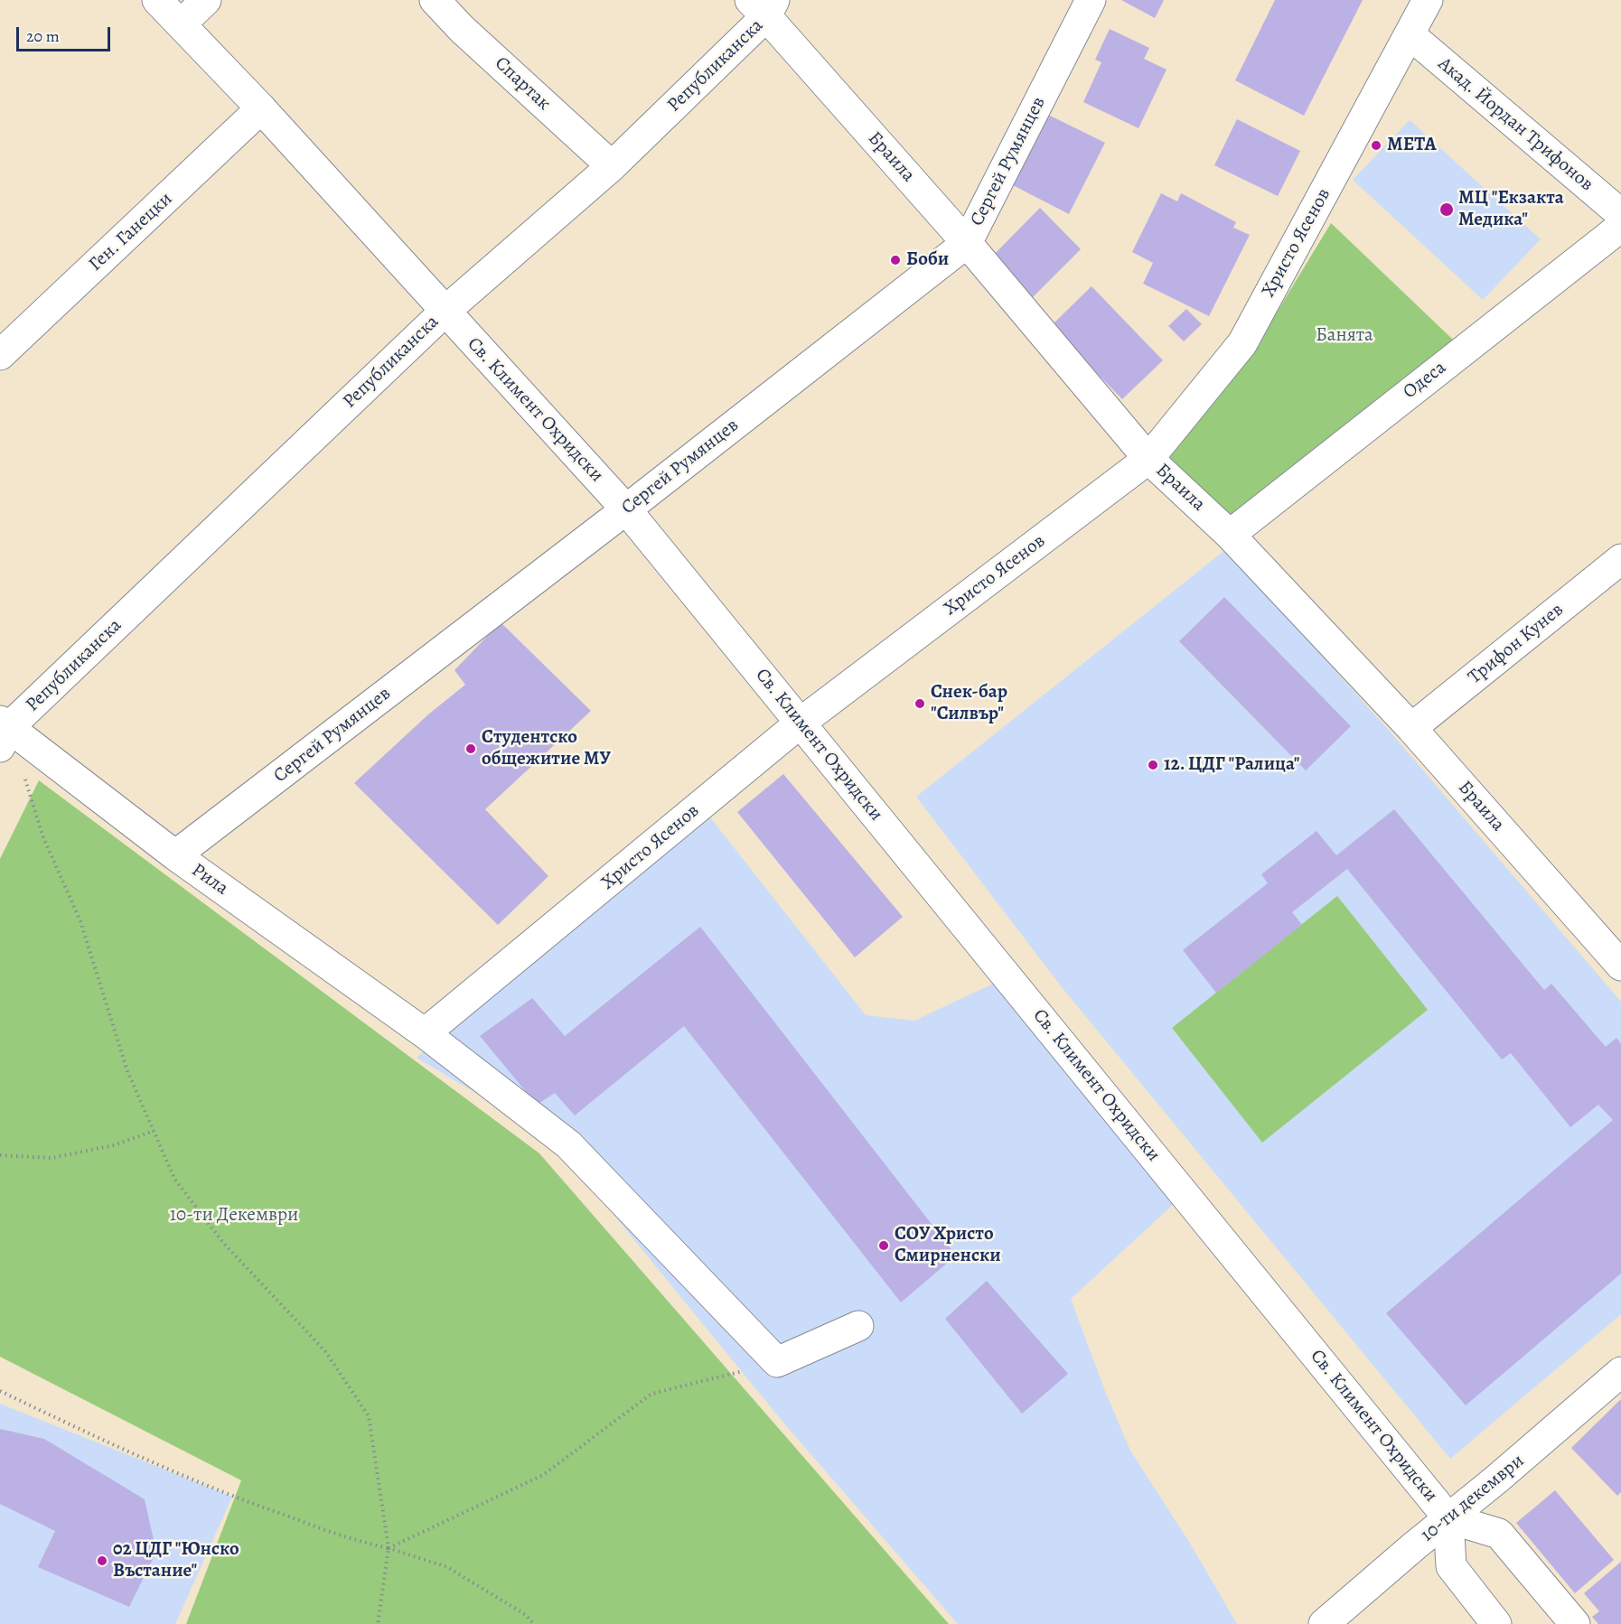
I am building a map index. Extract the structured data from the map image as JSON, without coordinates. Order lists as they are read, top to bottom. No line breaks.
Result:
{"streets":{"street":["Републиканска","Спартак","Акад. Йордан Трифонов","Браила","Сергей Румянцев","Ген. Ганецки","Христо Ясенов","Одеса","Св. Климент Охридски","Трифон Кунев","Рила","10-ти декември"]},"crossings":[["Републиканска","Спартак"],["Републиканска","Браила"],["Републиканска","Св. Климент Охридски"],["Републиканска","Рила"],["Акад. Йордан Трифонов","Христо Ясенов"],["Браила","Сергей Румянцев"],["Браила","Христо Ясенов"],["Браила","Одеса"],["Браила","Трифон Кунев"],["Сергей Румянцев","Св. Климент Охридски"],["Сергей Румянцев","Рила"],["Ген. Ганецки","Св. Климент Охридски"],["Христо Ясенов","Св. Климент Охридски"],["Христо Ясенов","Рила"],["Св. Климент Охридски","10-ти декември"]],"parks":["Банята","10-ти Декември"],"places":["META","МЦ \"Екзакта Медика\"","Боби","Снек-бар \"Силвър\"","Студентско общежитие МУ","12. ЦДГ \"Ралица\"","СОУ Христо Смирненски","02 ЦДГ \"Юнско Въстание\""],"scale_bar":"20 m"}
